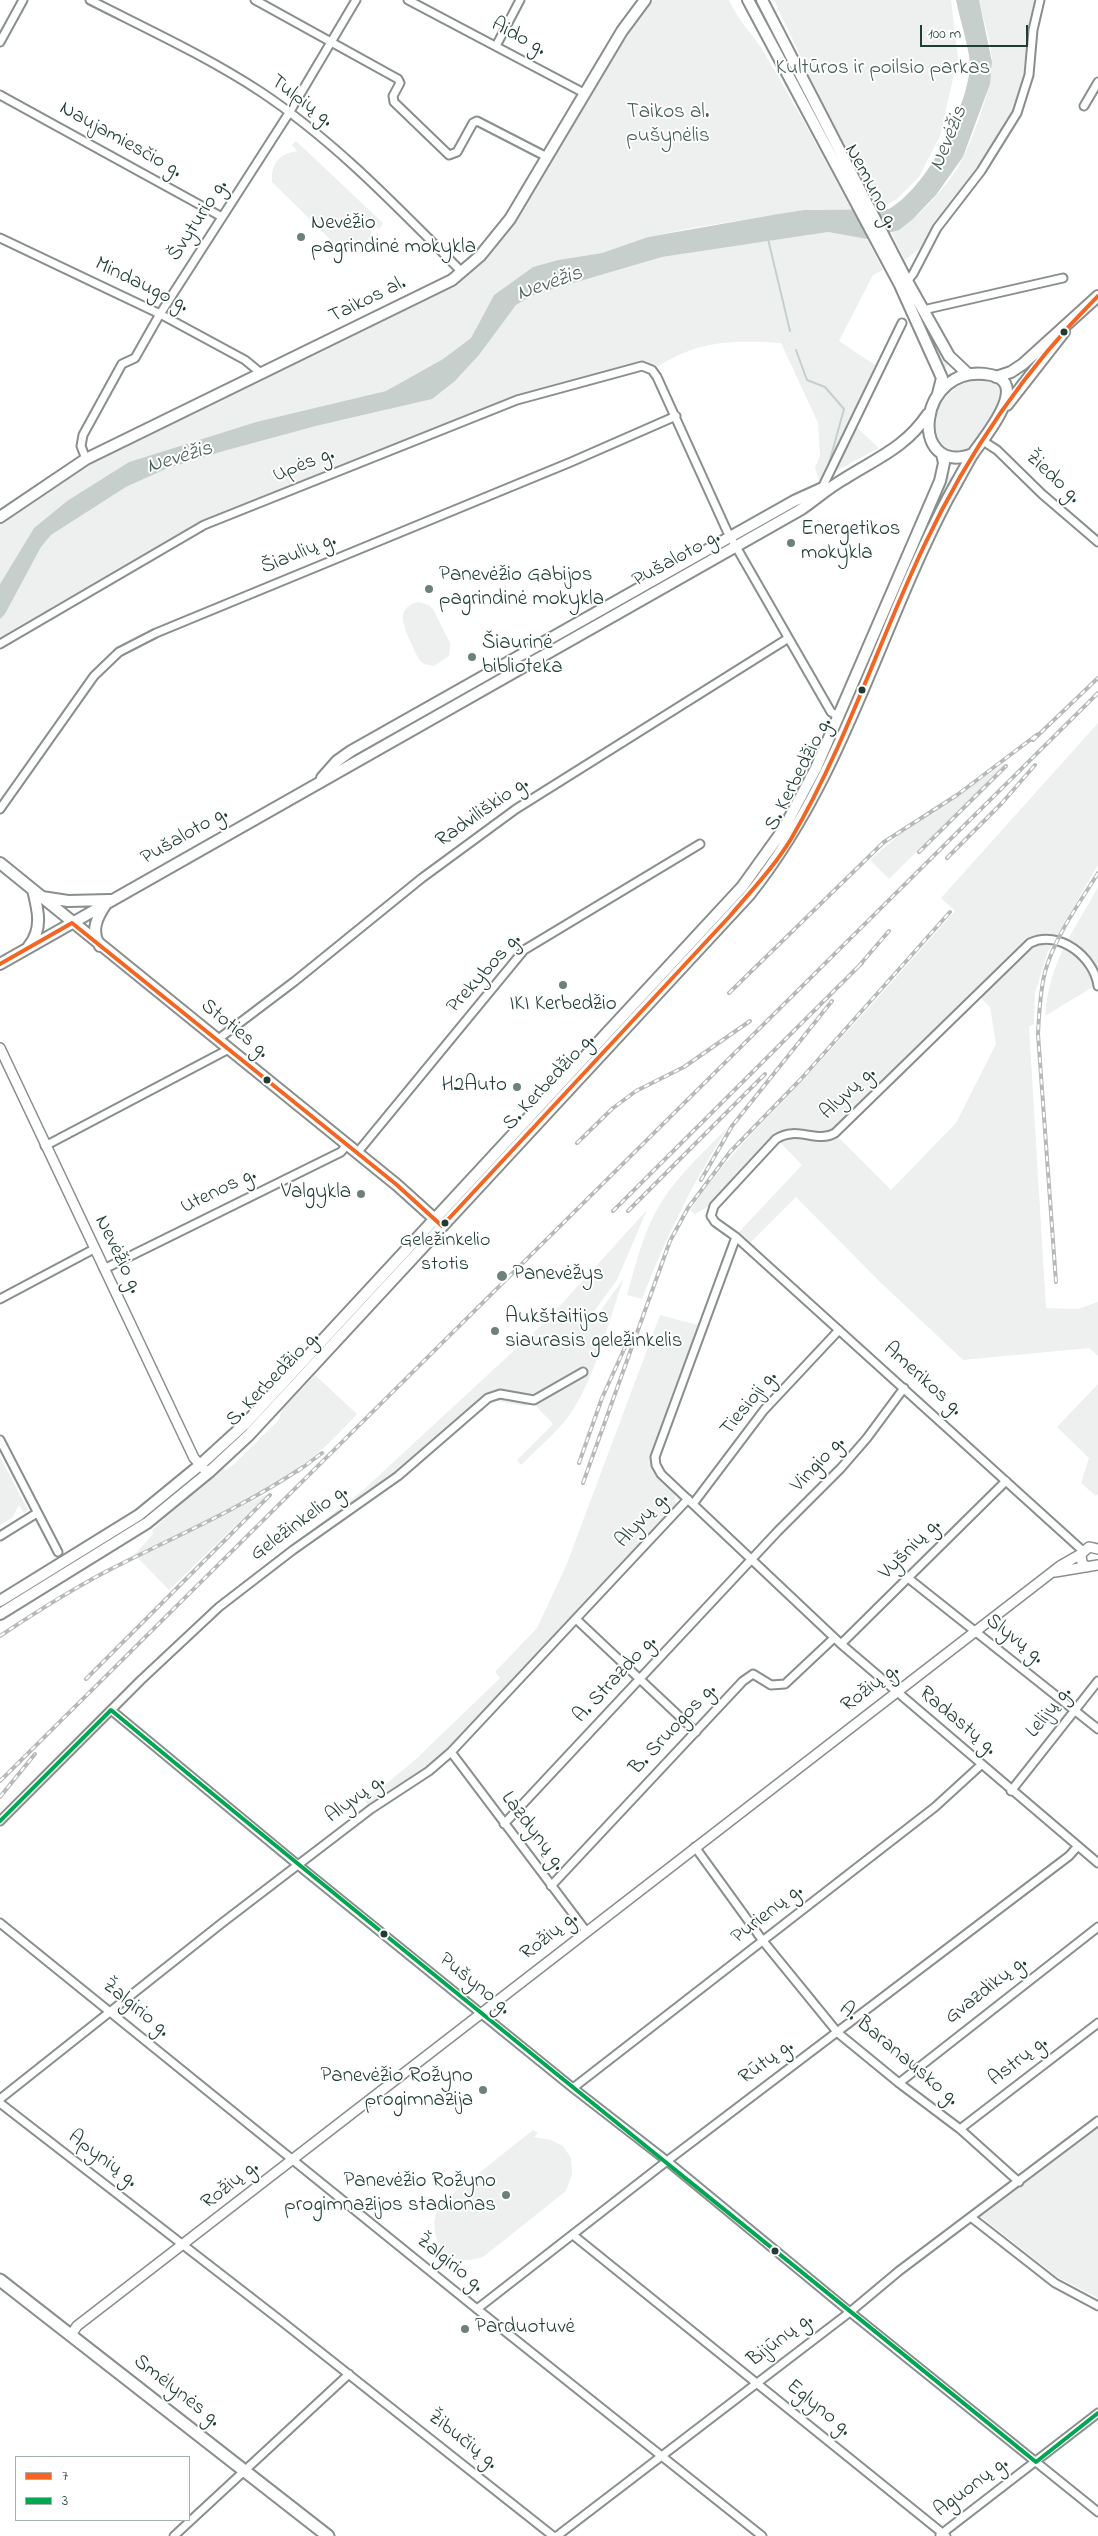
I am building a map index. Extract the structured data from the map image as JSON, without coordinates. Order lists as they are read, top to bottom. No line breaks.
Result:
{"streets":{"highway":["Smėlynės g."],"main road":["Nemuno g.","Taikos al.","Pušaloto g.","S. Kerbedžio g.","Stoties g."],"street":["Aido g.","Tulpių g.","Naujamiesčio g.","Švyturio g.","Mindaugo g.","Upės g.","Žiedo g.","Šiaulių g.","Radviliškio g.","Prekybos g.","Alyvų g.","Utenos g.","Nevėžio g.","Amerikos g.","Tiesioji g.","Vingio g.","Geležinkelio g.","Vyšnių g.","Slyvų g.","A. Strazdo g.","Rožių g.","Lelijų g.","Radastų g.","B. Sruogos g.","Lazdynų g.","Purienų g.","Pušyno g.","Gvazdikų g.","Žalgirio g.","A. Baranausko g.","Astrų g.","Rūtų g.","Apynių g.","Bijūnų g.","Eglyno g.","Žibučių g.","Aguonų g."]},"crossings":[["Aido g.","Taikos al."],["Tulpių g.","Švyturio g."],["Tulpių g.","Taikos al."],["Naujamiesčio g.","Švyturio g."],["Nemuno g.","Žiedo g."],["Nemuno g.","Pušaloto g."],["Nemuno g.","S. Kerbedžio g."],["Švyturio g.","Mindaugo g."],["Švyturio g.","Taikos al."],["Mindaugo g.","Taikos al."],["Upės g.","Šiaulių g."],["Žiedo g.","Pušaloto g."],["Žiedo g.","S. Kerbedžio g."],["Pušaloto g.","S. Kerbedžio g."],["Pušaloto g.","Stoties g."],["S. Kerbedžio g.","Stoties g."],["S. Kerbedžio g.","Nevėžio g."],["Radviliškio g.","Stoties g."],["Prekybos g.","Stoties g."],["Stoties g.","Utenos g."],["Alyvų g.","Amerikos g."],["Alyvų g.","Tiesioji g."],["Alyvų g.","Radastų g."],["Alyvų g.","Lazdynų g."],["Alyvų g.","Pušyno g."],["Alyvų g.","Žalgirio g."],["Utenos g.","Nevėžio g."],["Amerikos g.","Tiesioji g."],["Amerikos g.","Vingio g."],["Amerikos g.","Vyšnių g."],["Amerikos g.","Rožių g."],["Tiesioji g.","Radastų g."],["Vingio g.","A. Strazdo g."],["Vingio g.","Radastų g."],["Geležinkelio g.","Pušyno g."],["Vyšnių g.","Slyvų g."],["Vyšnių g.","Radastų g."],["Slyvų g.","Rožių g."],["Slyvų g.","Lelijų g."],["A. Strazdo g.","Radastų g."],["A. Strazdo g.","Lazdynų g."],["Rožių g.","Radastų g."],["Rožių g.","Lazdynų g."],["Rožių g.","Pušyno g."],["Rožių g.","Žalgirio g."],["Rožių g.","A. Baranausko g."],["Rožių g.","Apynių g."],["Rožių g.","Smėlynės g."],["Rožių g.","Žibučių g."],["Lelijų g.","Radastų g."],["Radastų g.","B. Sruogos g."],["Radastų g.","Purienų g."],["Radastų g.","Rūtų g."],["B. Sruogos g.","Lazdynų g."],["Purienų g.","Pušyno g."],["Purienų g.","A. Baranausko g."],["Pušyno g.","Rūtų g."],["Pušyno g.","Bijūnų g."],["Pušyno g.","Aguonų g."],["Gvazdikų g.","A. Baranausko g."],["Žalgirio g.","Rūtų g."],["Žalgirio g.","Bijūnų g."],["A. Baranausko g.","Astrų g."],["A. Baranausko g.","Rūtų g."],["A. Baranausko g.","Bijūnų g."],["Rūtų g.","Eglyno g."],["Apynių g.","Žibučių g."],["Bijūnų g.","Eglyno g."],["Eglyno g.","Aguonų g."]],"water":["Nevėžis"],"parks":["Kultūros ir poilsio parkas","Taikos al. pušynėlis"],"places":["Nevėžio pagrindinė mokykla","Energetikos mokykla","Panevėžio Gabijos pagrindinė mokykla","Šiaurinė biblioteka","IKI Kerbedžio","H2Auto","Valgykla","Geležinkelio stotis","Panevėžys","Aukštaitijos siaurasis geležinkelis","Panevėžio Rožyno progimnazija","Panevėžio Rožyno progimnazijos stadionas","Parduotuvė"],"lines":["transit line 7","transit line 3"],"legend":["7","3"],"scale_bar":"100 m"}
